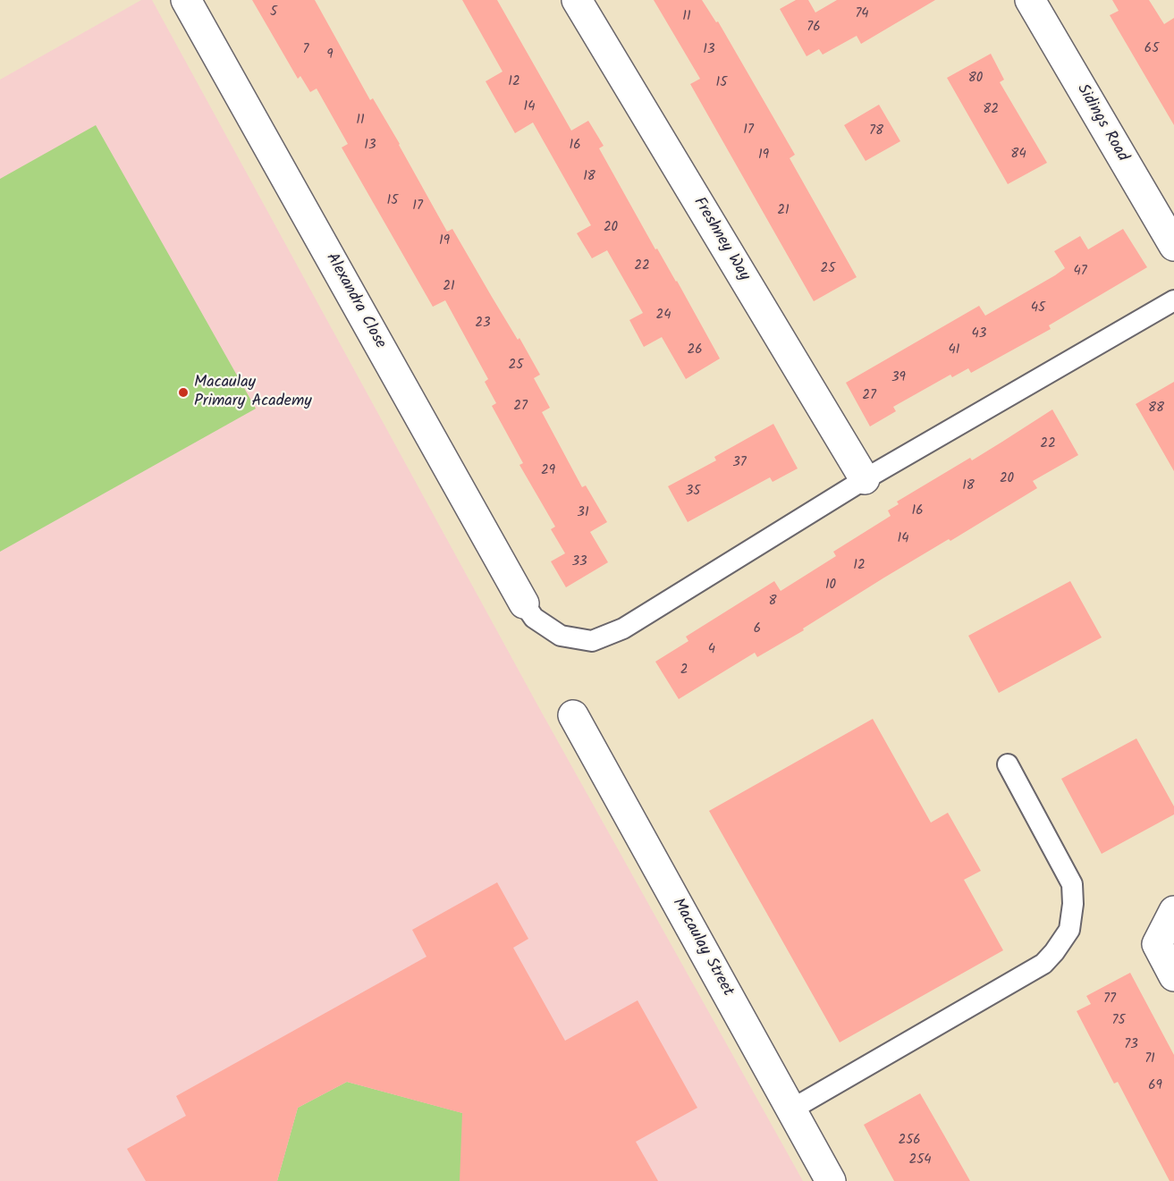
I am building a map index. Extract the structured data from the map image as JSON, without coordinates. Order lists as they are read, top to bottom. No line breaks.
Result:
{"streets":{"street":["Sidings Road","Freshney Way","Alexandra Close","Macaulay Street"]},"places":["Macaulay Primary Academy"],"house_numbers":["5","74","11","76","65","7","13","9","80","12","15","14","82","11","17","78","13","16","84","19","18","15","17","21","20","19","22","25","47","21","45","24","23","43","26","41","25","39","27","27","88","22","37","29","20","18","35","16","31","14","33","12","10","8","6","4","2","77","75","73","71","69","256","254"]}
